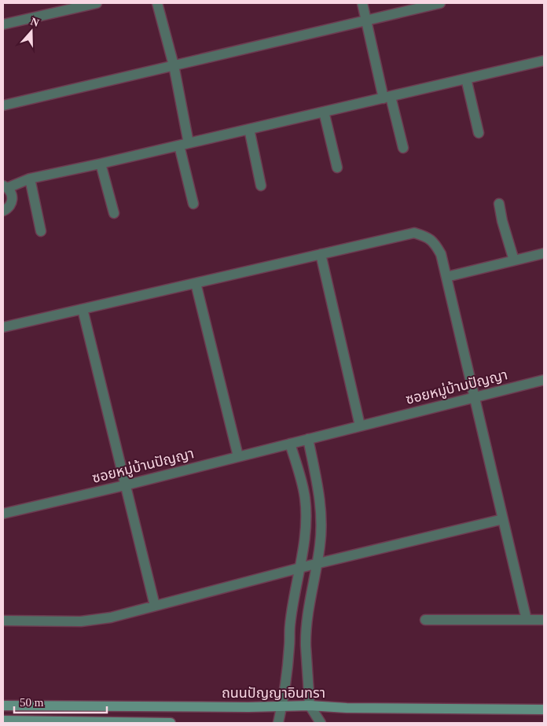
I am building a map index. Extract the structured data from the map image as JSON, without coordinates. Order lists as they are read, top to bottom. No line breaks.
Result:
{"streets":{"main road":["ถนนปัญญาอินทรา"],"street":["ซอยหมู่บ้านปัญญา"]},"scale_bar":"50 m","north":"top"}
